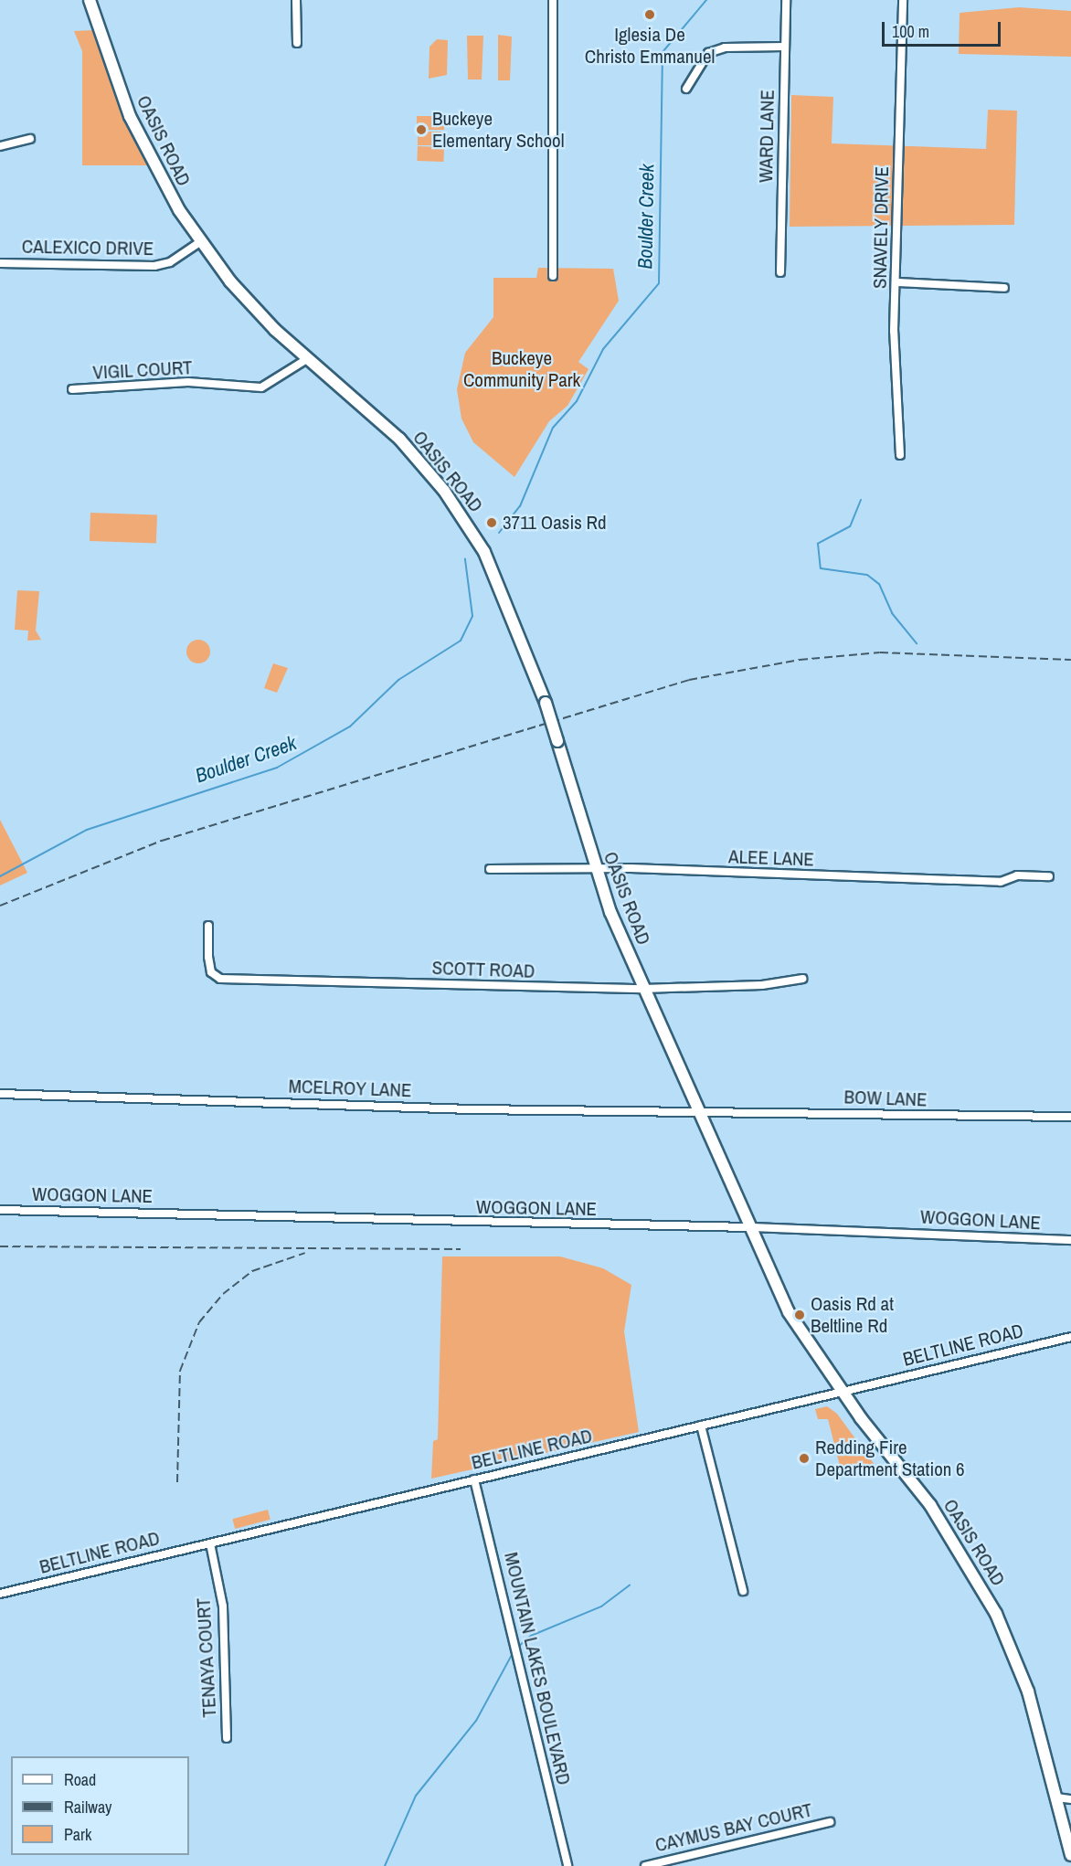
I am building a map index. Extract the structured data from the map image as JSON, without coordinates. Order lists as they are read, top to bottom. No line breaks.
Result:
{"streets":{"main road":["OASIS ROAD"],"street":["WARD LANE","SNAVELY DRIVE","CALEXICO DRIVE","VIGIL COURT","ALEE LANE","SCOTT ROAD","MCELROY LANE","BOW LANE","WOGGON LANE","BELTLINE ROAD","TENAYA COURT","MOUNTAIN LAKES BOULEVARD","CAYMUS BAY COURT"]},"crossings":[["OASIS ROAD","CALEXICO DRIVE"],["OASIS ROAD","VIGIL COURT"],["OASIS ROAD","ALEE LANE"],["OASIS ROAD","SCOTT ROAD"],["OASIS ROAD","MCELROY LANE"],["OASIS ROAD","BOW LANE"],["OASIS ROAD","WOGGON LANE"],["OASIS ROAD","BELTLINE ROAD"],["MCELROY LANE","BOW LANE"],["BELTLINE ROAD","TENAYA COURT"],["BELTLINE ROAD","MOUNTAIN LAKES BOULEVARD"]],"water":["Boulder Creek"],"parks":["Buckeye Community Park"],"places":["Iglesia De Christo Emmanuel","Buckeye Elementary School","3711 Oasis Rd","Oasis Rd at Beltline Rd","Redding Fire Department Station 6"],"legend":["Road","Railway","Park"],"scale_bar":"100 m"}
